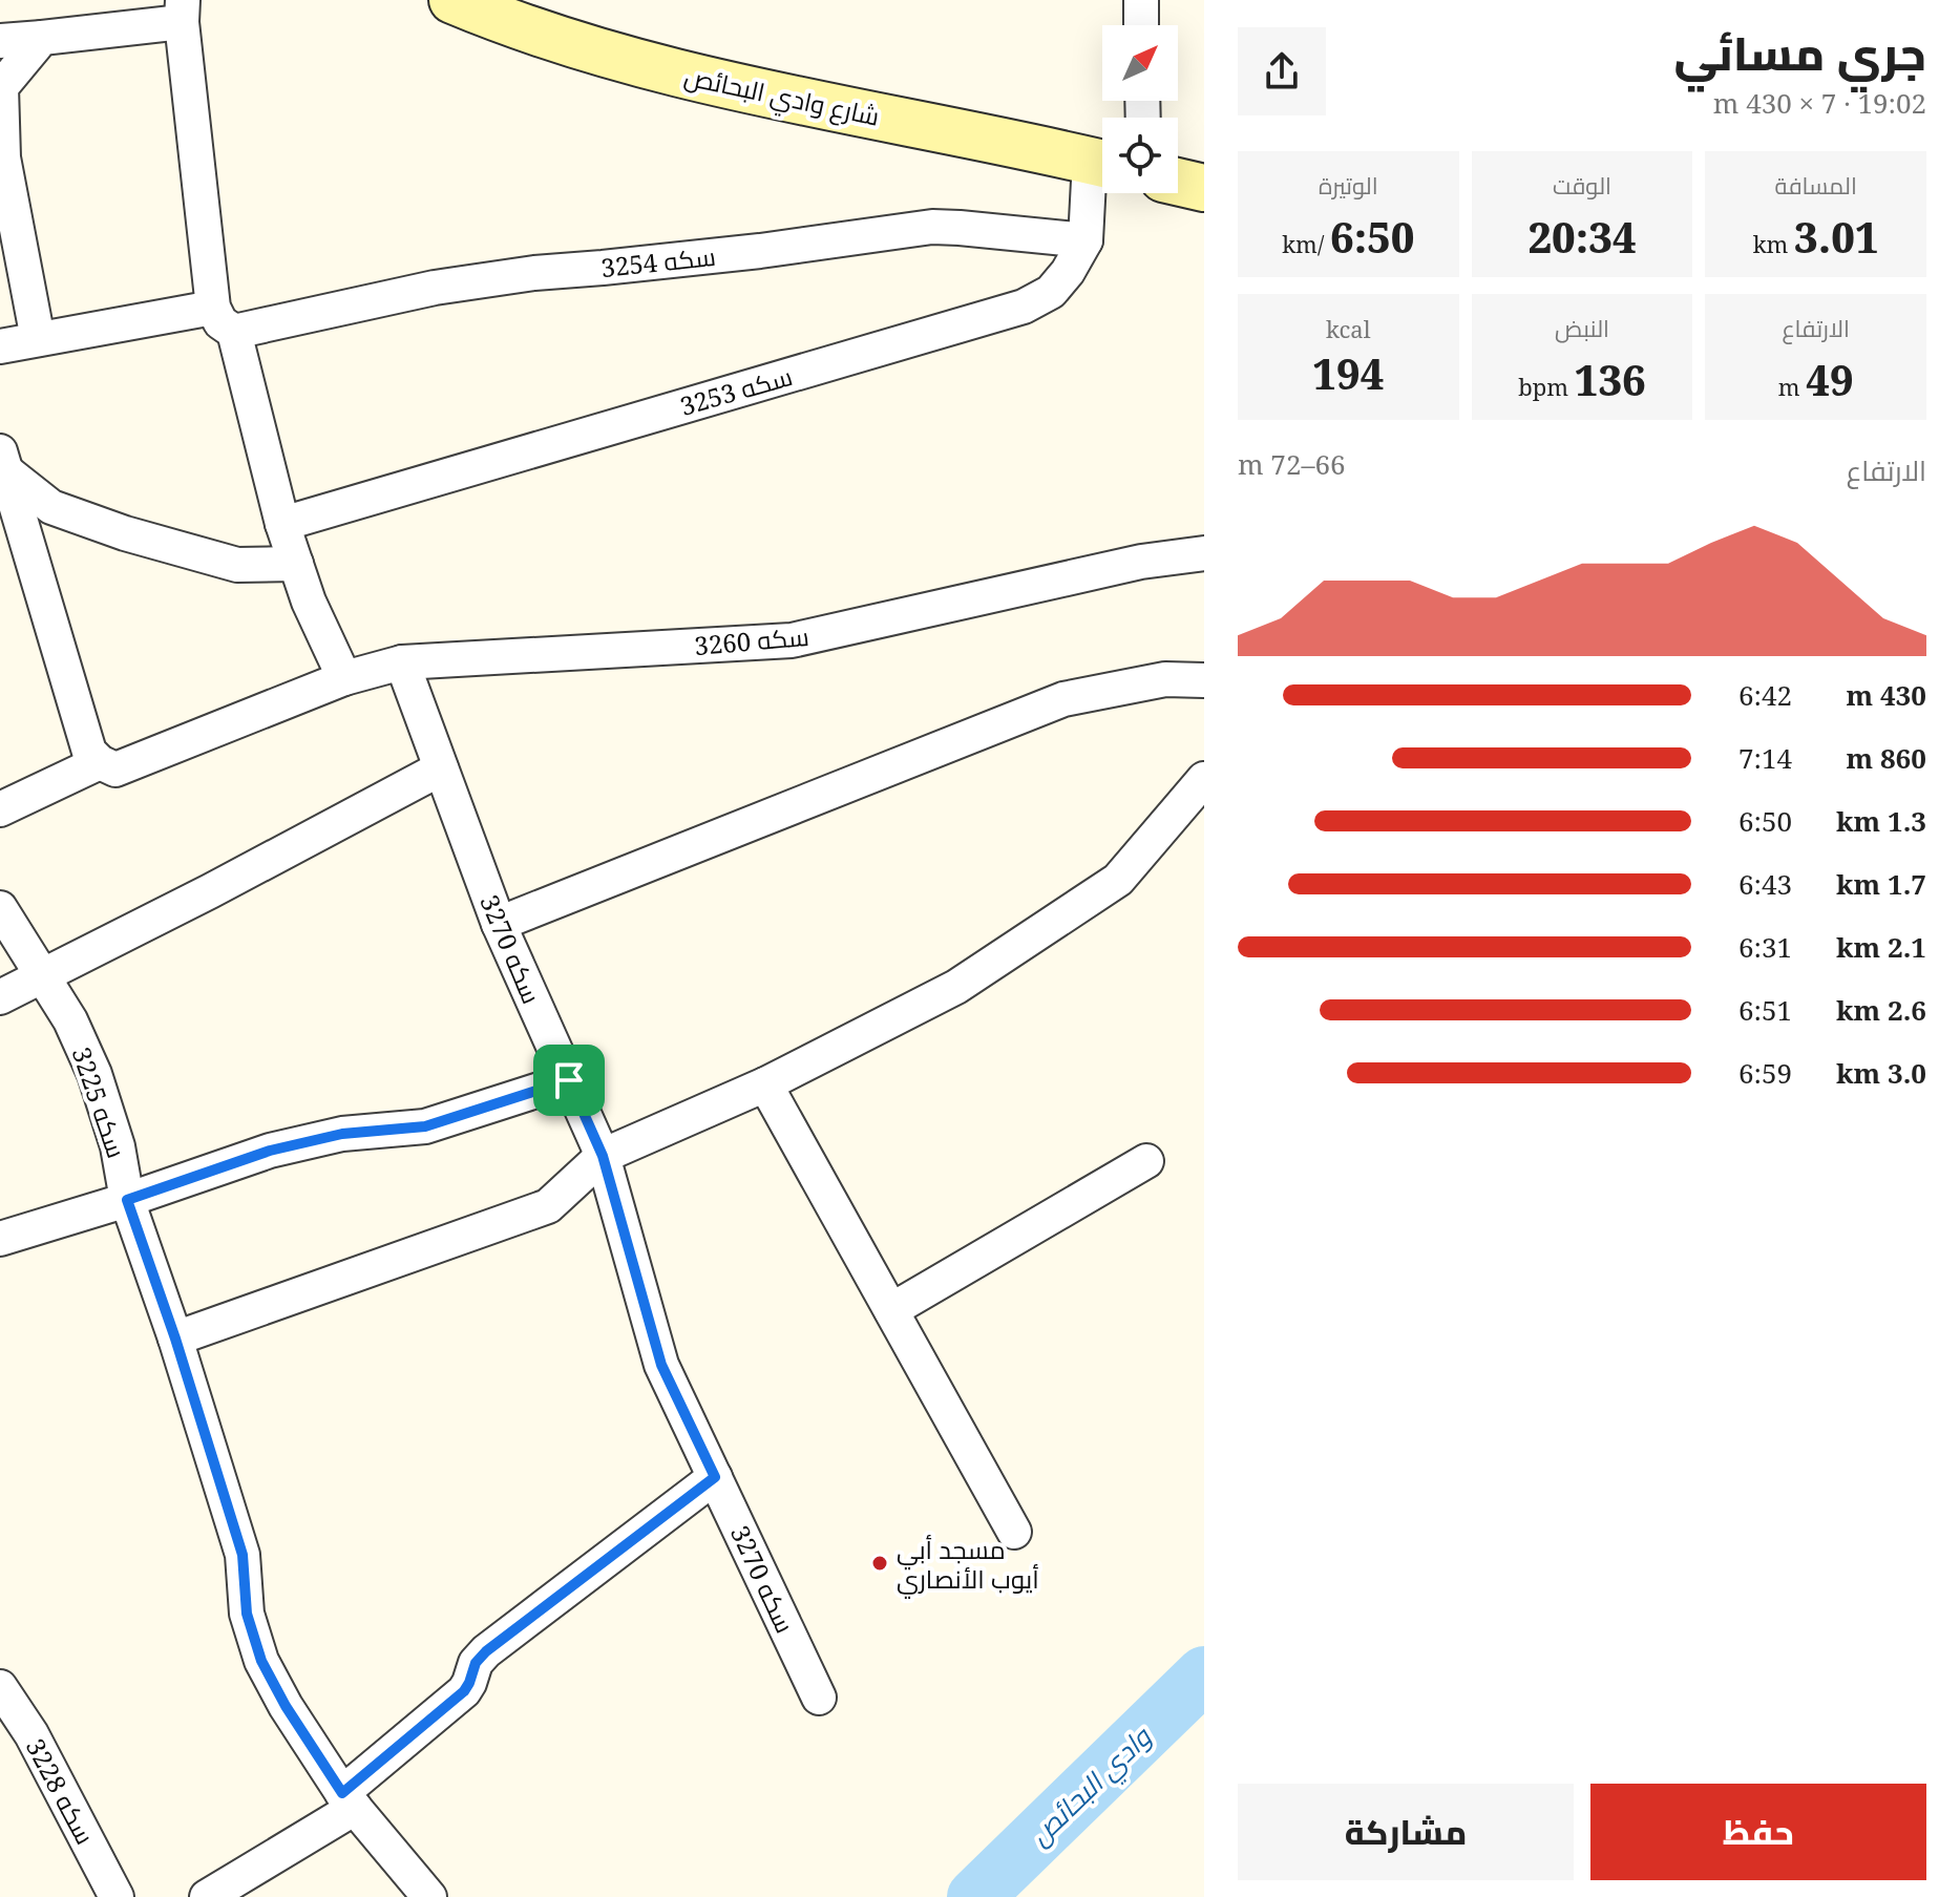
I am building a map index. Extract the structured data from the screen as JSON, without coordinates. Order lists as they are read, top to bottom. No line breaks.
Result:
{"streets":{"street":["شارع وادي البحائص","سكه 3254","سكه 3253","سكه 3260","سكه 3270","سكه 3225","سكه 3228"]},"crossings":[["سكه 3254","سكه 3253"],["سكه 3260","سكه 3270"]],"water":["وادي البحائص"],"places":["مسجد أبي أيوب الأنصاري"],"north":"top right","page":{"heading":["جري مسائي","19:02 · 7 × 430 m"],"stats":[["المسافة","3.01 km"],["الوقت","20:34"],["الوتيرة","6:50 /km"],["الارتفاع","49 m"],["النبض","136 bpm"],["kcal","194"]],"chart":["الارتفاع","66–72 m"],"list":[{"name":"430 m","note":"6:42"},{"name":"860 m","note":"7:14"},{"name":"1.3 km","note":"6:50"},{"name":"1.7 km","note":"6:43"},{"name":"2.1 km","note":"6:31"},{"name":"2.6 km","note":"6:51"},{"name":"3.0 km","note":"6:59"}],"buttons":["حفظ","مشاركة"]}}
